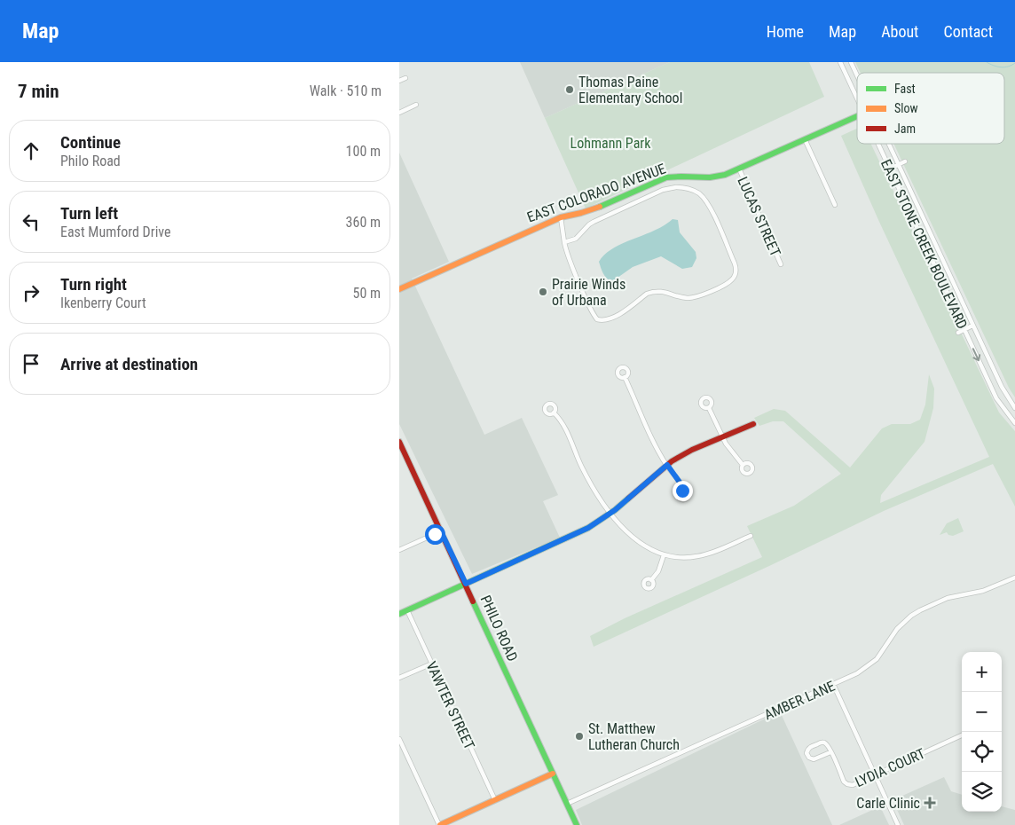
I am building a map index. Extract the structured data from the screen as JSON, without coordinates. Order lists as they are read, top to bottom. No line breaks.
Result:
{"streets":{"street":["EAST COLORADO AVENUE","LUCAS STREET","EAST STONE CREEK BOULEVARD","PHILO ROAD","AMBER LANE","VAWTER STREET","LYDIA COURT"]},"crossings":[["EAST COLORADO AVENUE","LUCAS STREET"],["PHILO ROAD","AMBER LANE"]],"parks":["Lohmann Park"],"places":{"other":["Thomas Paine Elementary School","Prairie Winds of Urbana","St. Matthew Lutheran Church"],"health":["Carle Clinic"]},"legend":["Fast","Slow","Jam"],"page":{"header":"Map","nav":["Home","Map","About","Contact"],"heading":["7 min","Walk · 510 m"],"list":[["Continue","Philo Road","100 m"],["Turn left","East Mumford Drive","360 m"],["Turn right","Ikenberry Court","50 m"],"Arrive at destination"],"map_buttons":["+","−"]}}
